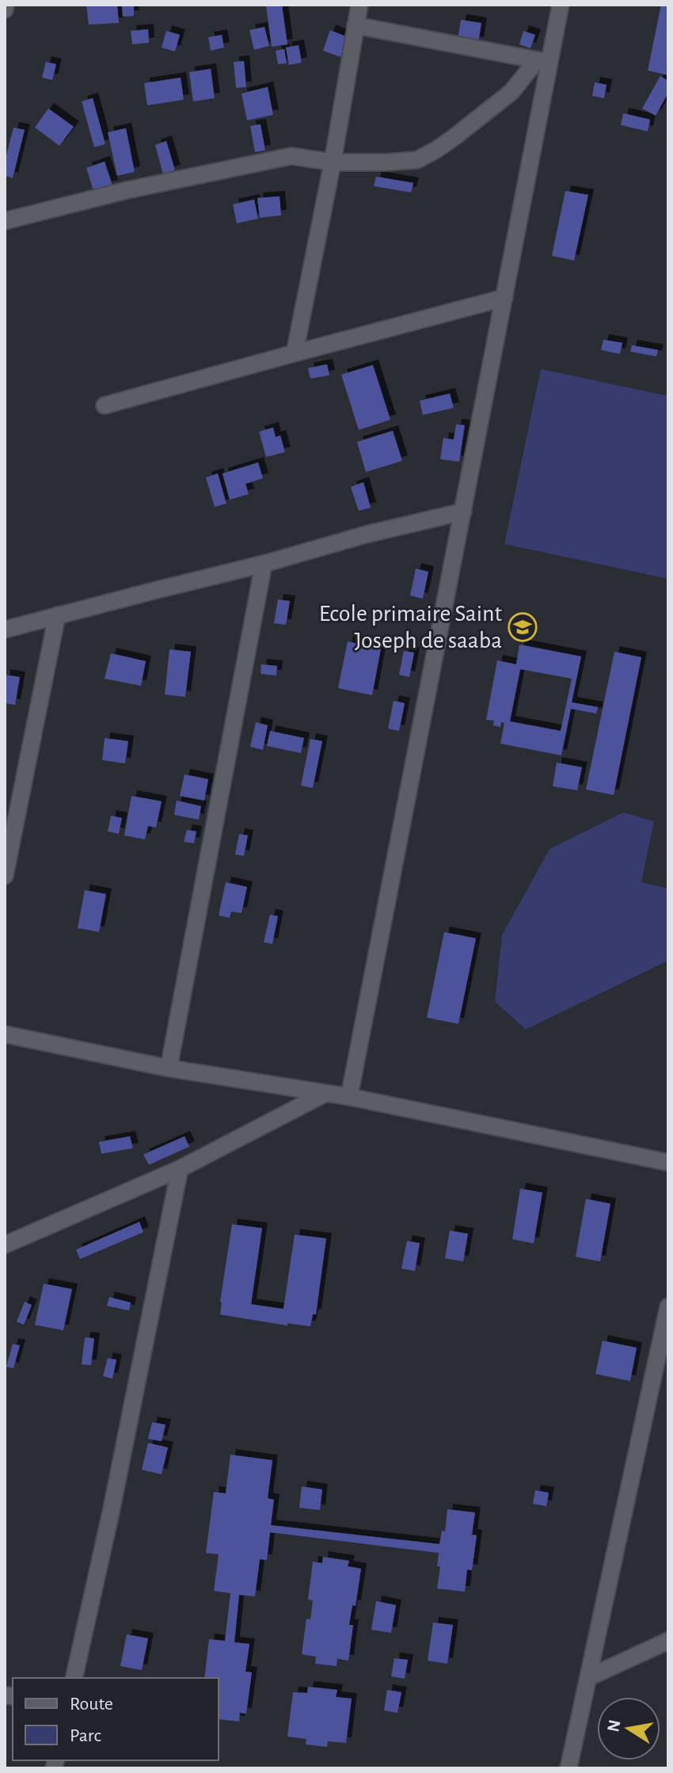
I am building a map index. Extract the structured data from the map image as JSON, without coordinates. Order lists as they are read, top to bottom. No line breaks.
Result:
{"places":{"school or university":["Ecole primaire Saint Joseph de saaba"]},"legend":["Route","Parc"],"north":"left"}
